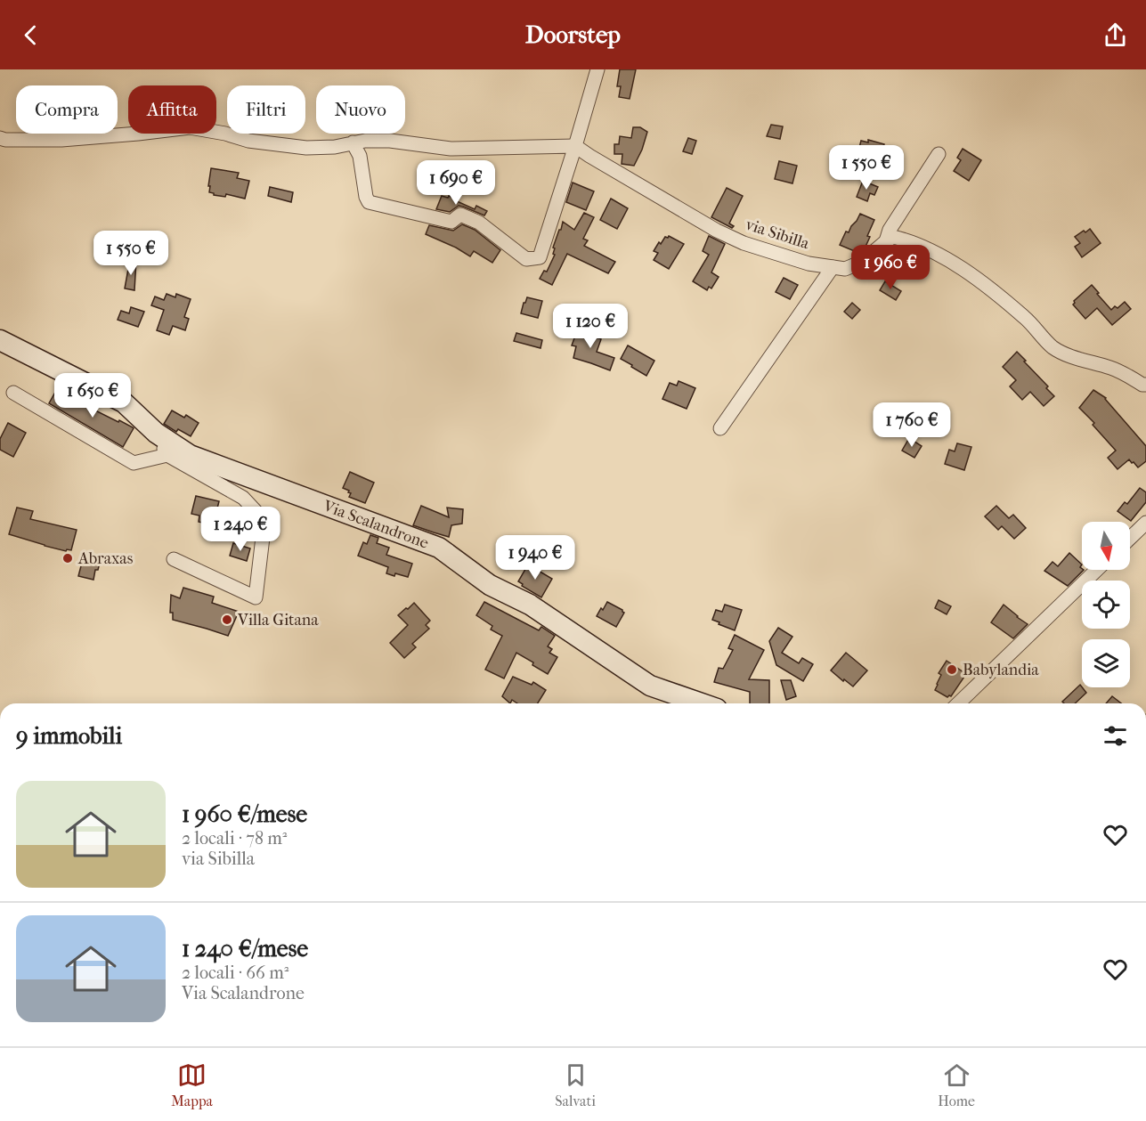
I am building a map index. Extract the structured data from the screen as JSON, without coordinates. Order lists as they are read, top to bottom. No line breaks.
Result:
{"streets":{"street":["via Sibilla","Via Scalandrone"]},"places":["Abraxas","Villa Gitana","Babylandia"],"north":"bottom","page":{"header":"Doorstep","chip":["Compra","Affitta","Filtri","Nuovo"],"price":["1 550 €","1 690 €","1 550 €","1 960 €","1 120 €","1 650 €","1 760 €","1 240 €","1 940 €"],"heading":"9 immobili","list":[{"name":"1 960 €/mese","note":"2 locali · 78 m² · via Sibilla"},{"name":"1 240 €/mese","note":"2 locali · 66 m² · Via Scalandrone"}],"tabs":["Mappa","Salvati","Home"]}}
